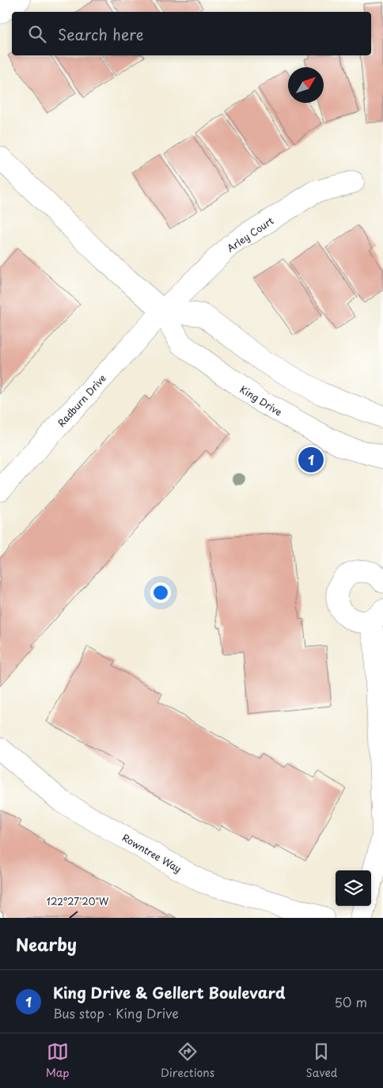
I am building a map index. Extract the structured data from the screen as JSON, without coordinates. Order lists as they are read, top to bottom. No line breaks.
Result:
{"streets":{"street":["Arley Court","Radburn Drive","King Drive","Rowntree Way"]},"crossings":[["Arley Court","Radburn Drive"],["Arley Court","King Drive"],["Radburn Drive","King Drive"]],"north":"top right","page":{"search":"Search here","pins":"1","heading":"Nearby","list":[{"mark":"1","name":"King Drive & Gellert Boulevard","note":"Bus stop · King Drive","value":"50 m"}],"nav":["Map","Directions","Saved"]},"coordinates":["122°27'20\"W"]}
